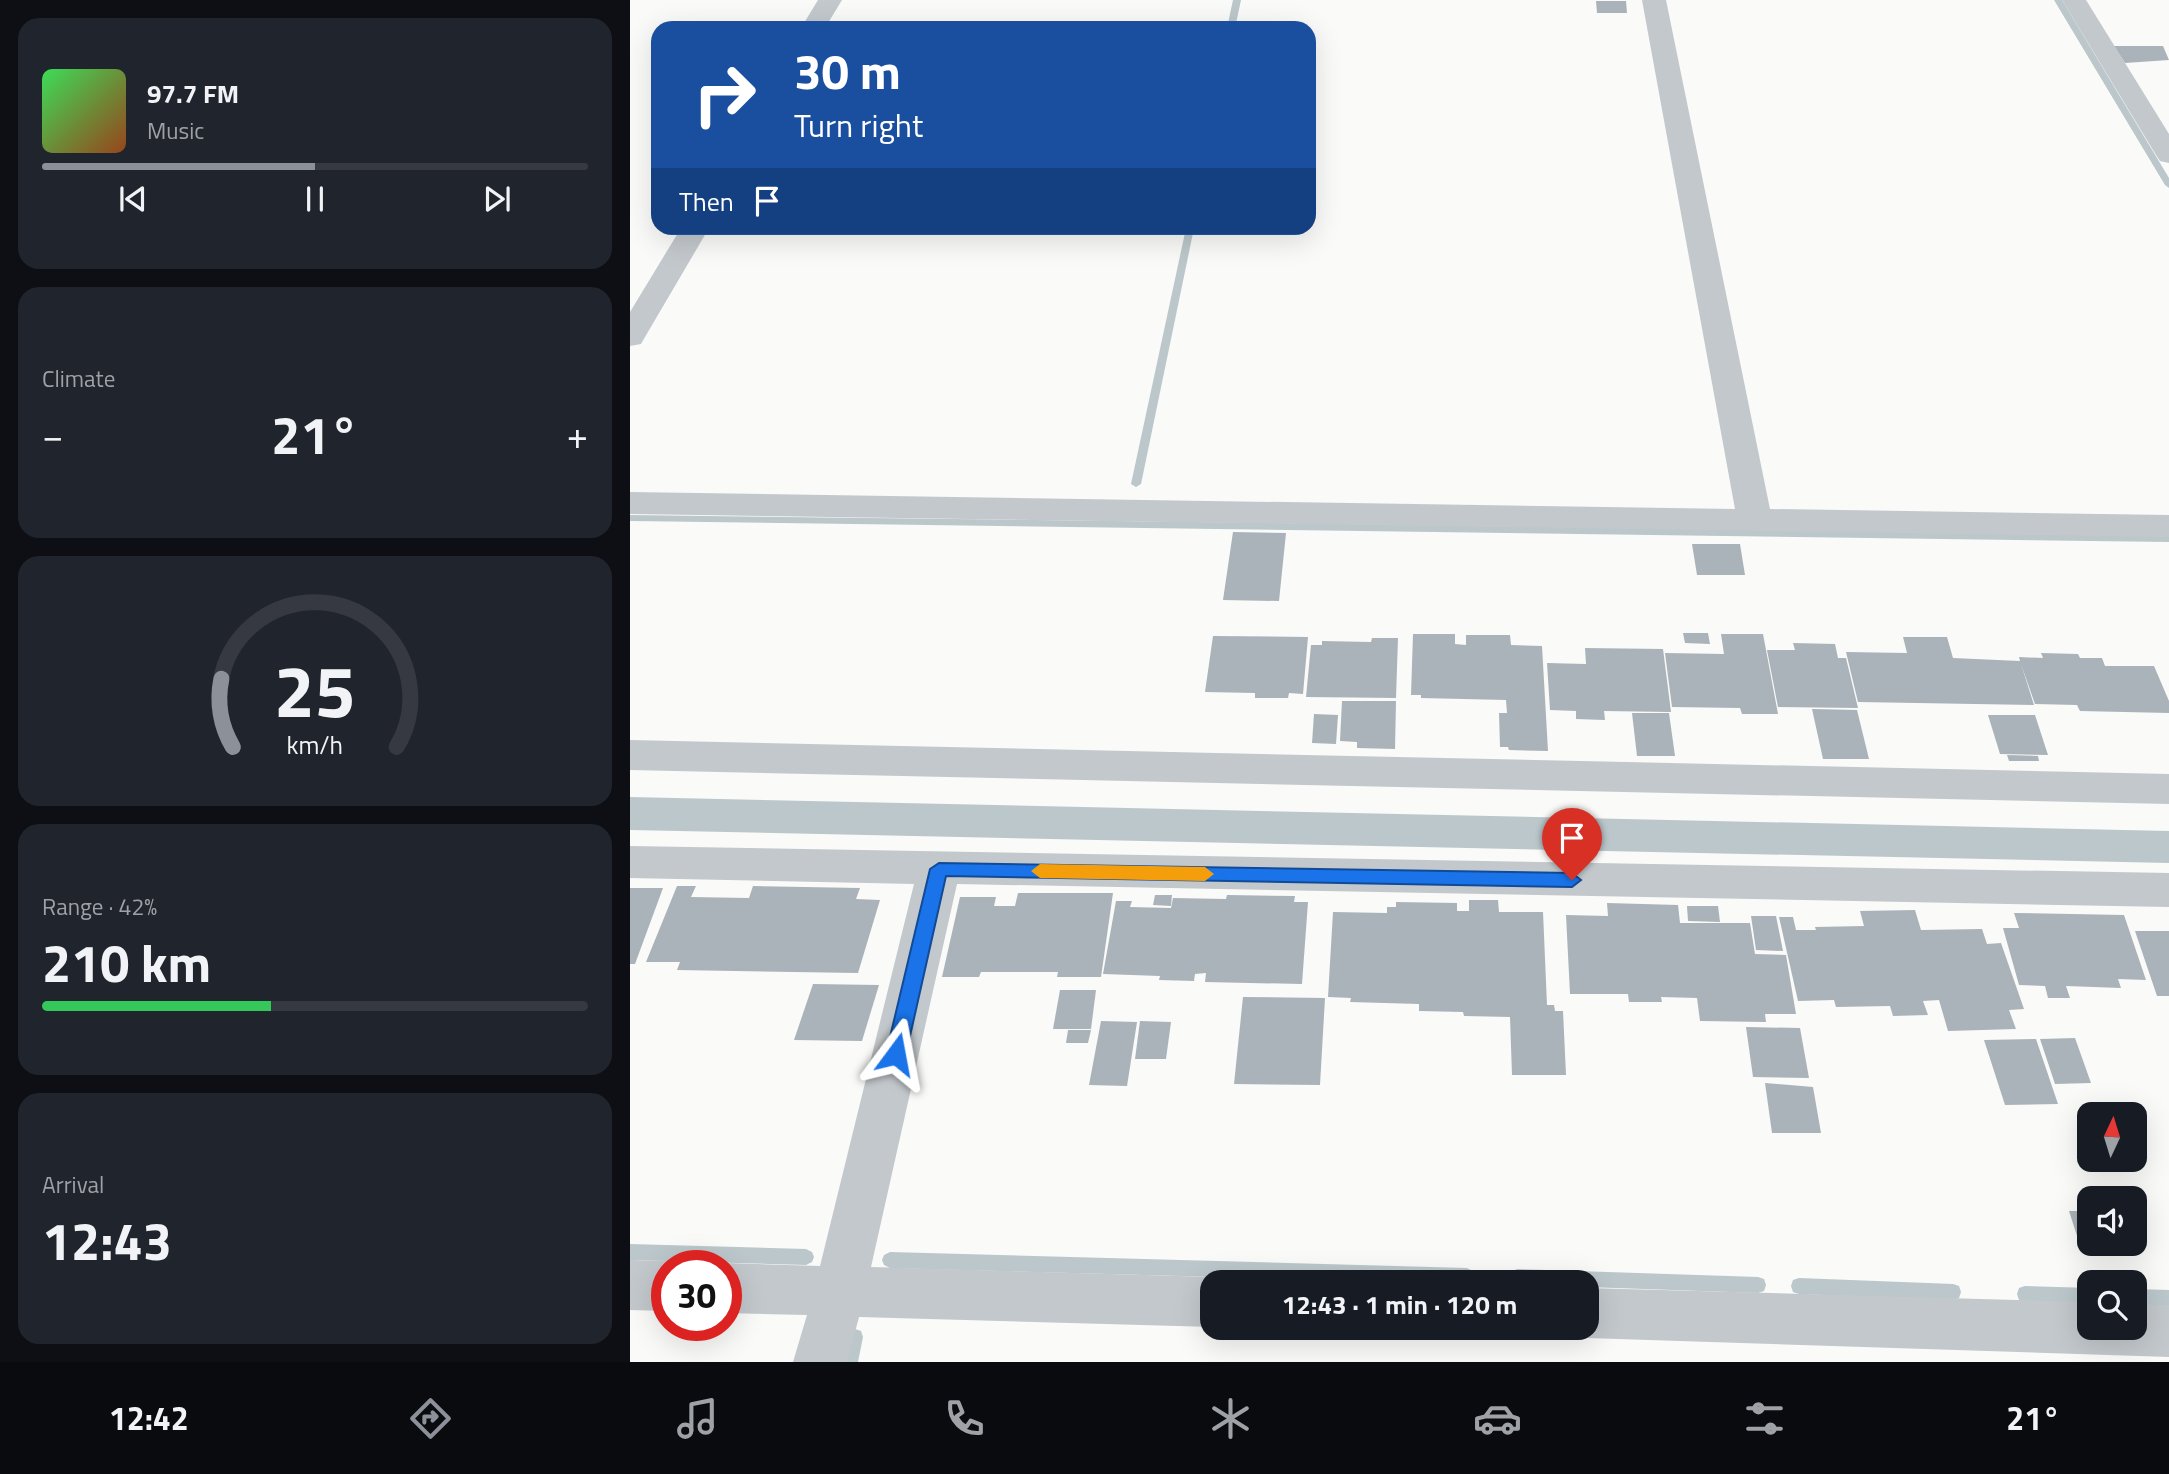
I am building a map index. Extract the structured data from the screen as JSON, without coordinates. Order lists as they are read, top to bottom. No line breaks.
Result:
{"north":"top","page":{"turn":["30 m","Turn right"],"song":["97.7 FM","Music"],"then":"Then","tile":["Climate",["Range · 42%","210 km"],["Arrival","12:43"]],"heat":["−","21°","+"],"limit":"30","trip":"12:43 · 1 min · 120 m","tabs":["12:42","21°"],"gauge":["25","km/h"]}}
